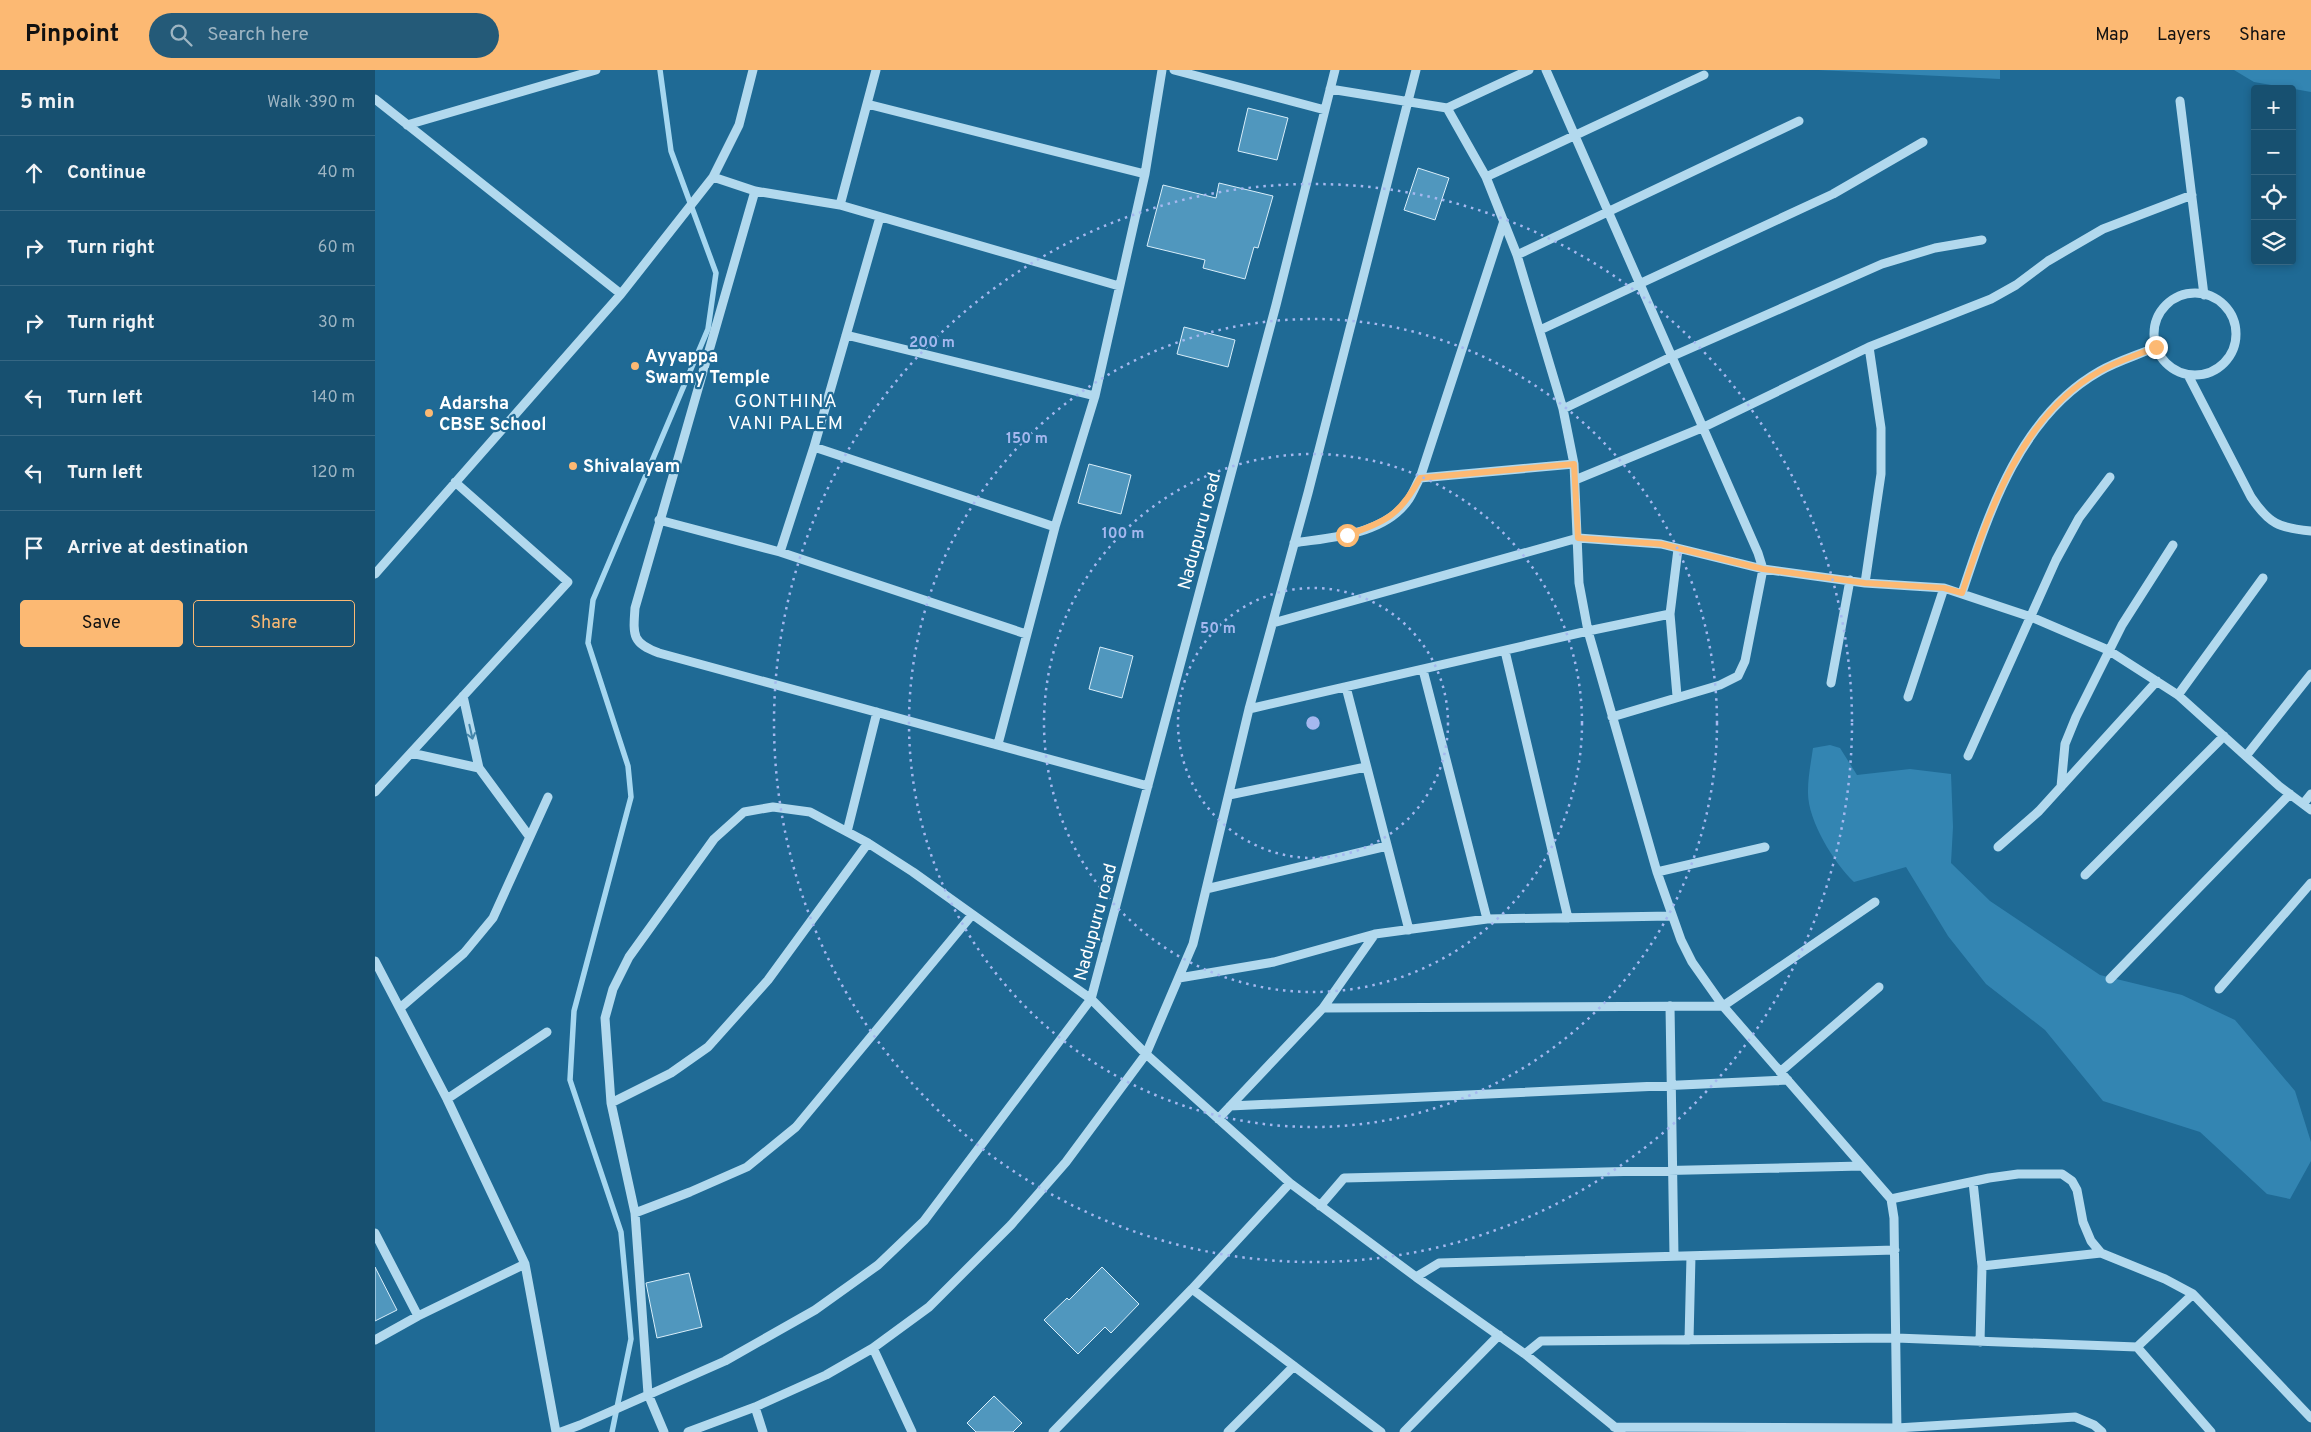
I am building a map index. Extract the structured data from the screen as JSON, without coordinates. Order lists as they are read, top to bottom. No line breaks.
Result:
{"streets":{"street":["Nadupuru road"]},"districts":["GONTHINA VANI PALEM"],"places":["Ayyappa Swamy Temple","Adarsha CBSE School","Shivalayam"],"page":{"header":"Pinpoint","search":"Search here","nav":["Map","Layers","Share"],"heading":["5 min","Walk · 390 m"],"map_buttons":["+","−"],"list":[["Continue","40 m"],["Turn right","60 m"],["Turn right","30 m"],["Turn left","140 m"],["Turn left","120 m"],"Arrive at destination"],"buttons":["Save","Share"]},"rings":["200 m","150 m","100 m","50 m"]}
